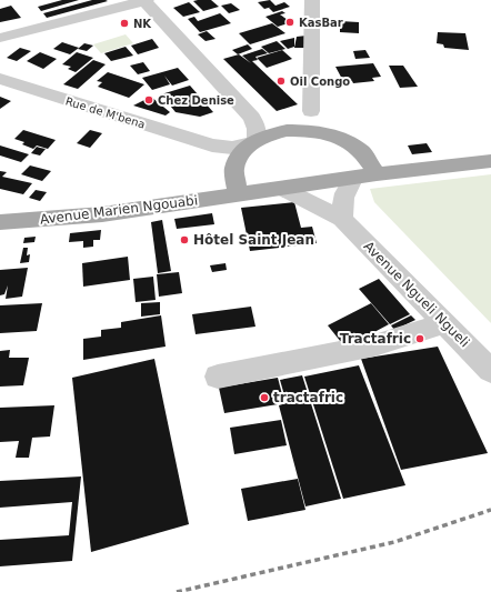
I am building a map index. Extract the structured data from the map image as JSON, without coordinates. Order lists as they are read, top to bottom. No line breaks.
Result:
{"streets":{"main road":["Avenue Marien Ngouabi"],"street":["Rue de M'bena","Avenue Ngueli Ngueli"]},"crossings":[["Avenue Marien Ngouabi","Avenue Ngueli Ngueli"]],"places":["KasBar","NK","Oil Congo","Chez Denise","Hôtel Saint Jean","Tractafric","tractafric"]}
